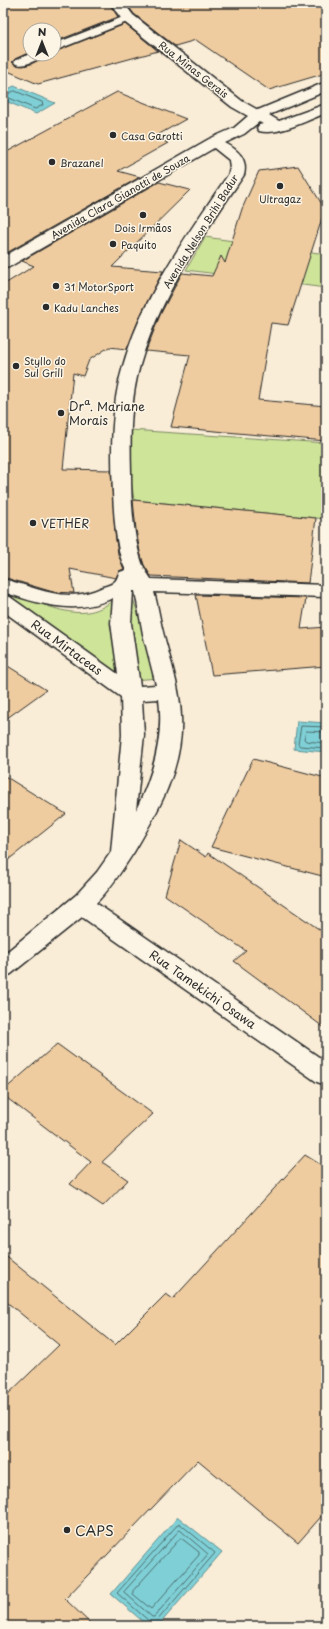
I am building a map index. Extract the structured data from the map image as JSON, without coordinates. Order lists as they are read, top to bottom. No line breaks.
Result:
{"streets":{"street":["Rua Minas Gerais","Avenida Clara Gianotti de Souza","Avenida Nelson Brihi Badur","Rua Mirtaceas","Rua Tamekichi Osawa"]},"crossings":[["Rua Minas Gerais","Avenida Clara Gianotti de Souza"],["Avenida Clara Gianotti de Souza","Avenida Nelson Brihi Badur"],["Avenida Nelson Brihi Badur","Rua Mirtaceas"],["Avenida Nelson Brihi Badur","Rua Tamekichi Osawa"]],"places":["Casa Garotti","Brazanel","Ultragaz","Dois Irmãos","Paquito","31 MotorSport","Kadu Lanches","Styllo do Sul Grill","Drª. Mariane Morais","VETHER","CAPS"],"north":"top"}
